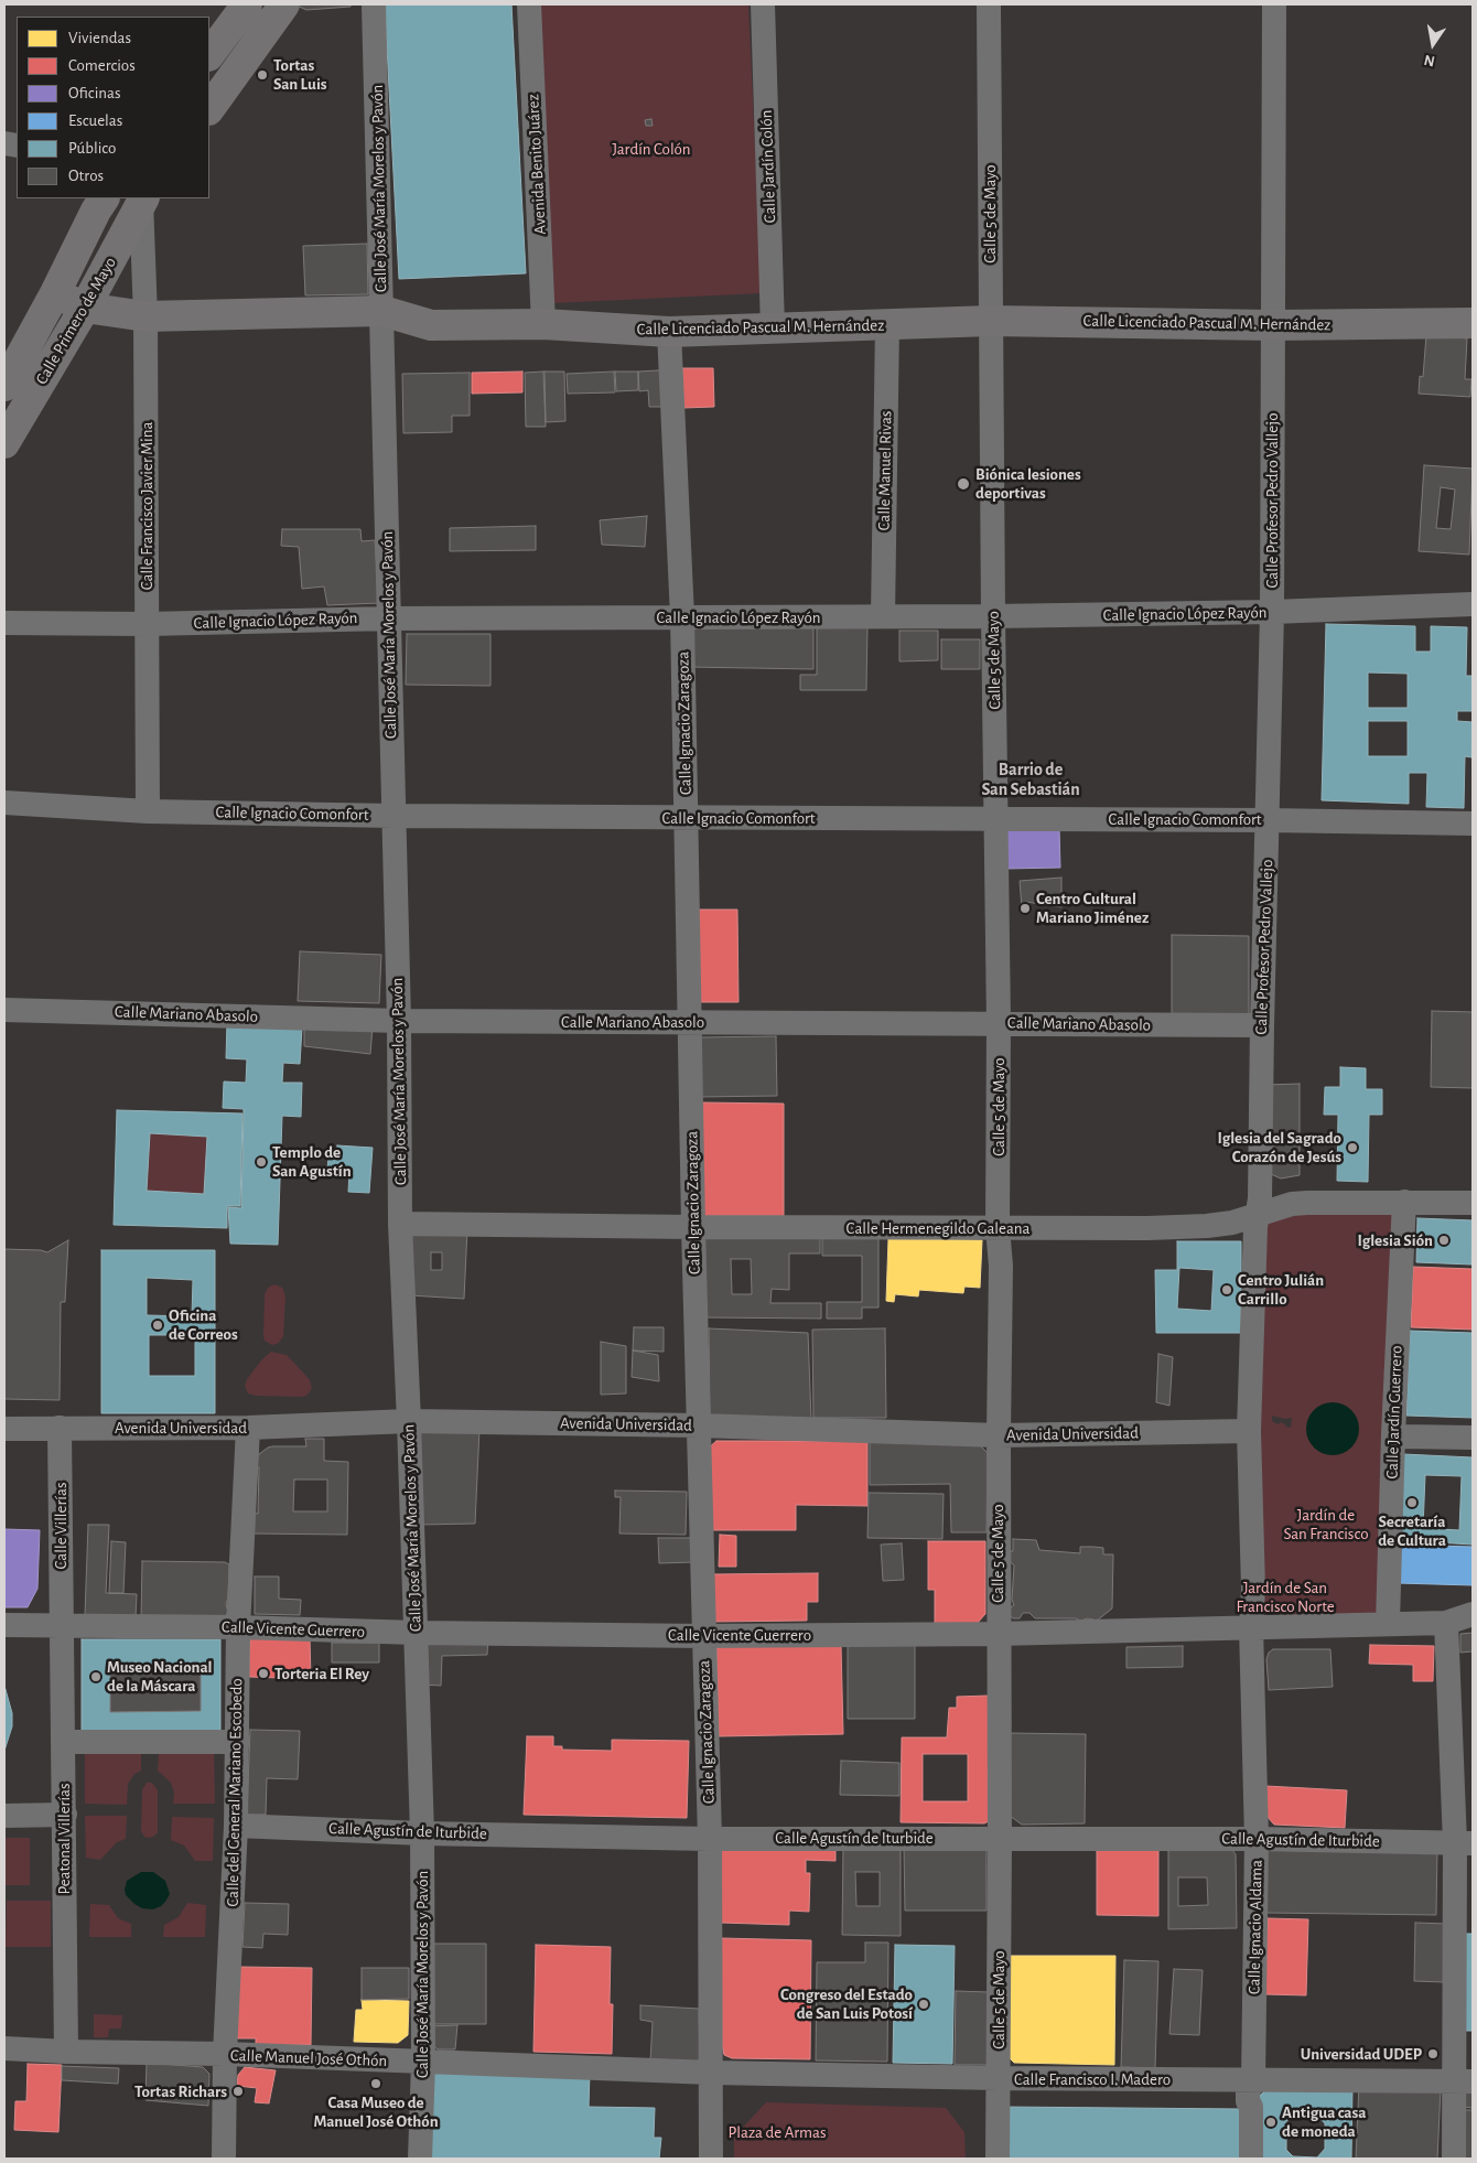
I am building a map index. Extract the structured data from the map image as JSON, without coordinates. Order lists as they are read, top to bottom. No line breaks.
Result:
{"streets":{"main road":["Calle Primero de Mayo","Calle Licenciado Pascual M. Hernández"],"street":["Avenida Benito Juárez","Calle Jardín Colón","Calle José María Morelos y Pavón","Calle 5 de Mayo","Calle Manuel Rivas","Calle Profesor Pedro Vallejo","Calle Francisco Javier Mina","Calle Ignacio López Rayón","Calle Ignacio Zaragoza","Calle Ignacio Comonfort","Calle Mariano Abasolo","Calle Hermenegildo Galeana","Calle Jardín Guerrero","Avenida Universidad","Calle Villerías","Calle Vicente Guerrero","Calle del General Mariano Escobedo","Calle Agustín de Iturbide","Peatonal Villerías","Calle Ignacio Aldama","Calle Manuel José Othón","Calle Francisco I. Madero"]},"crossings":[["Avenida Benito Juárez","Calle Licenciado Pascual M. Hernández"],["Calle Jardín Colón","Calle Licenciado Pascual M. Hernández"],["Calle José María Morelos y Pavón","Calle Licenciado Pascual M. Hernández"],["Calle José María Morelos y Pavón","Calle Ignacio López Rayón"],["Calle José María Morelos y Pavón","Calle Ignacio Comonfort"],["Calle José María Morelos y Pavón","Calle Mariano Abasolo"],["Calle José María Morelos y Pavón","Calle Hermenegildo Galeana"],["Calle José María Morelos y Pavón","Avenida Universidad"],["Calle José María Morelos y Pavón","Calle Vicente Guerrero"],["Calle José María Morelos y Pavón","Calle Agustín de Iturbide"],["Calle José María Morelos y Pavón","Calle Manuel José Othón"],["Calle 5 de Mayo","Calle Licenciado Pascual M. Hernández"],["Calle 5 de Mayo","Calle Ignacio López Rayón"],["Calle 5 de Mayo","Calle Ignacio Comonfort"],["Calle 5 de Mayo","Calle Mariano Abasolo"],["Calle 5 de Mayo","Calle Hermenegildo Galeana"],["Calle 5 de Mayo","Avenida Universidad"],["Calle 5 de Mayo","Calle Vicente Guerrero"],["Calle 5 de Mayo","Calle Agustín de Iturbide"],["Calle 5 de Mayo","Calle Francisco I. Madero"],["Calle Primero de Mayo","Calle Licenciado Pascual M. Hernández"],["Calle Primero de Mayo","Calle Francisco Javier Mina"],["Calle Licenciado Pascual M. Hernández","Calle Manuel Rivas"],["Calle Licenciado Pascual M. Hernández","Calle Profesor Pedro Vallejo"],["Calle Licenciado Pascual M. Hernández","Calle Francisco Javier Mina"],["Calle Licenciado Pascual M. Hernández","Calle Ignacio Zaragoza"],["Calle Manuel Rivas","Calle Ignacio López Rayón"],["Calle Profesor Pedro Vallejo","Calle Ignacio López Rayón"],["Calle Profesor Pedro Vallejo","Calle Ignacio Comonfort"],["Calle Profesor Pedro Vallejo","Calle Mariano Abasolo"],["Calle Profesor Pedro Vallejo","Calle Hermenegildo Galeana"],["Calle Francisco Javier Mina","Calle Ignacio López Rayón"],["Calle Francisco Javier Mina","Calle Ignacio Comonfort"],["Calle Ignacio López Rayón","Calle Ignacio Zaragoza"],["Calle Ignacio Zaragoza","Calle Ignacio Comonfort"],["Calle Ignacio Zaragoza","Calle Mariano Abasolo"],["Calle Ignacio Zaragoza","Calle Hermenegildo Galeana"],["Calle Ignacio Zaragoza","Avenida Universidad"],["Calle Ignacio Zaragoza","Calle Vicente Guerrero"],["Calle Ignacio Zaragoza","Calle Agustín de Iturbide"],["Calle Ignacio Zaragoza","Calle Manuel José Othón"],["Calle Ignacio Zaragoza","Calle Francisco I. Madero"],["Calle Hermenegildo Galeana","Calle Jardín Guerrero"],["Calle Jardín Guerrero","Calle Vicente Guerrero"],["Avenida Universidad","Calle Villerías"],["Avenida Universidad","Calle del General Mariano Escobedo"],["Calle Villerías","Calle Vicente Guerrero"],["Calle Villerías","Peatonal Villerías"],["Calle Vicente Guerrero","Calle del General Mariano Escobedo"],["Calle Vicente Guerrero","Peatonal Villerías"],["Calle Vicente Guerrero","Calle Ignacio Aldama"],["Calle del General Mariano Escobedo","Calle Agustín de Iturbide"],["Calle del General Mariano Escobedo","Calle Manuel José Othón"],["Calle Agustín de Iturbide","Calle Ignacio Aldama"],["Peatonal Villerías","Calle Manuel José Othón"],["Calle Ignacio Aldama","Calle Francisco I. Madero"],["Calle Manuel José Othón","Calle Francisco I. Madero"]],"districts":["Barrio de San Sebastián"],"parks":["Jardín Colón","Jardín de San Francisco","Jardín de San Francisco Norte","Plaza de Armas"],"places":["Tortas San Luis","Biónica lesiones deportivas","Centro Cultural Mariano Jiménez","Iglesia del Sagrado Corazón de Jesús","Templo de San Agustín","Iglesia Sión","Centro Julián Carrillo","Oficina de Correos","Secretaría de Cultura","Torteria El Rey","Museo Nacional de la Máscara","Congreso del Estado de San Luis Potosí","Universidad UDEP","Casa Museo de Manuel José Othón","Tortas Richars","Antigua casa de moneda"],"legend":["Viviendas","Comercios","Oficinas","Escuelas","Público","Otros"],"north":"bottom"}
